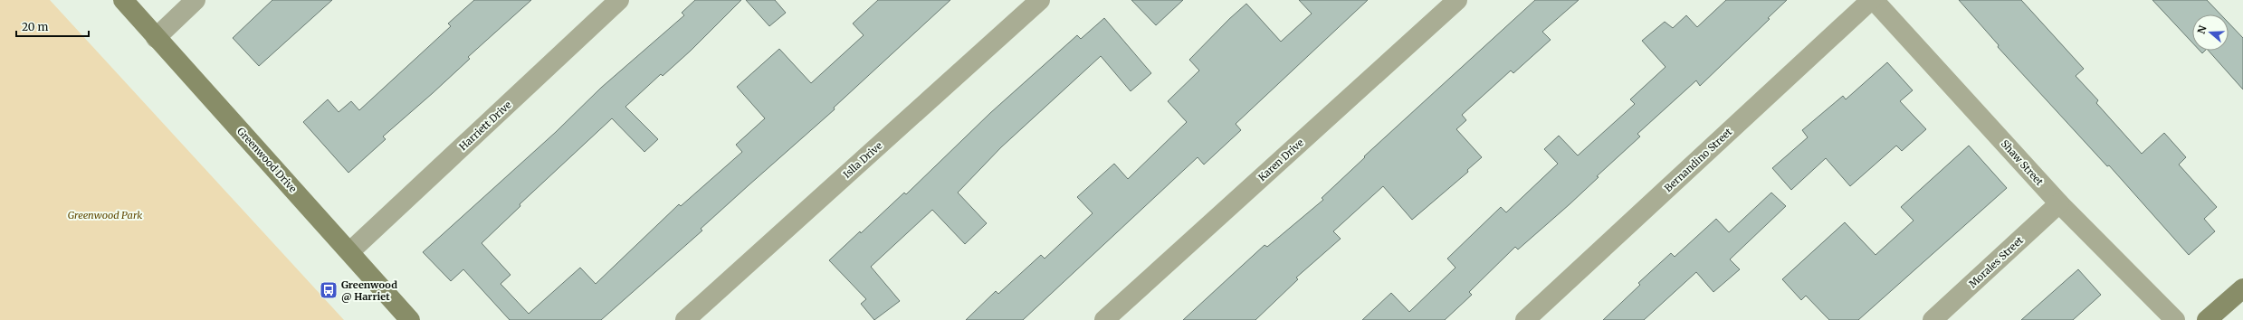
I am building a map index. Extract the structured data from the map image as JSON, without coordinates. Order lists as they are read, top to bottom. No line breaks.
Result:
{"streets":{"main road":["Greenwood Drive"],"street":["Harriett Drive","Islla Drive","Karen Drive","Bernandino Street","Shaw Street","Morales Street"]},"crossings":[["Harriett Drive","Greenwood Drive"],["Bernandino Street","Shaw Street"],["Shaw Street","Morales Street"]],"parks":["Greenwood Park"],"places":{"bus stop":["Greenwood @ Harriet"]},"scale_bar":"20 m","north":"left"}
